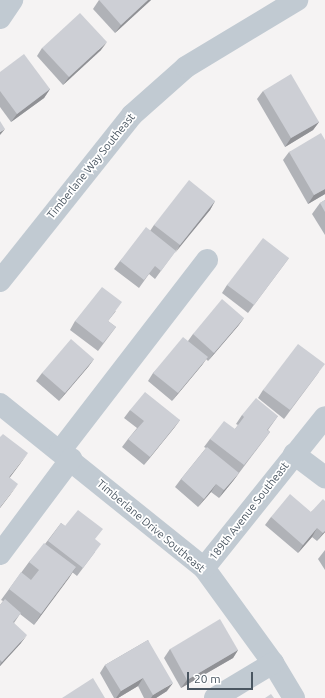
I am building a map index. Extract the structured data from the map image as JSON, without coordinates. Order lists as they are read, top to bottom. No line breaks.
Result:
{"streets":{"street":["Timberlane Way Southeast","189th Avenue Southeast","Timberlane Drive Southeast"]},"crossings":[["189th Avenue Southeast","Timberlane Drive Southeast"]],"scale_bar":"20 m"}
